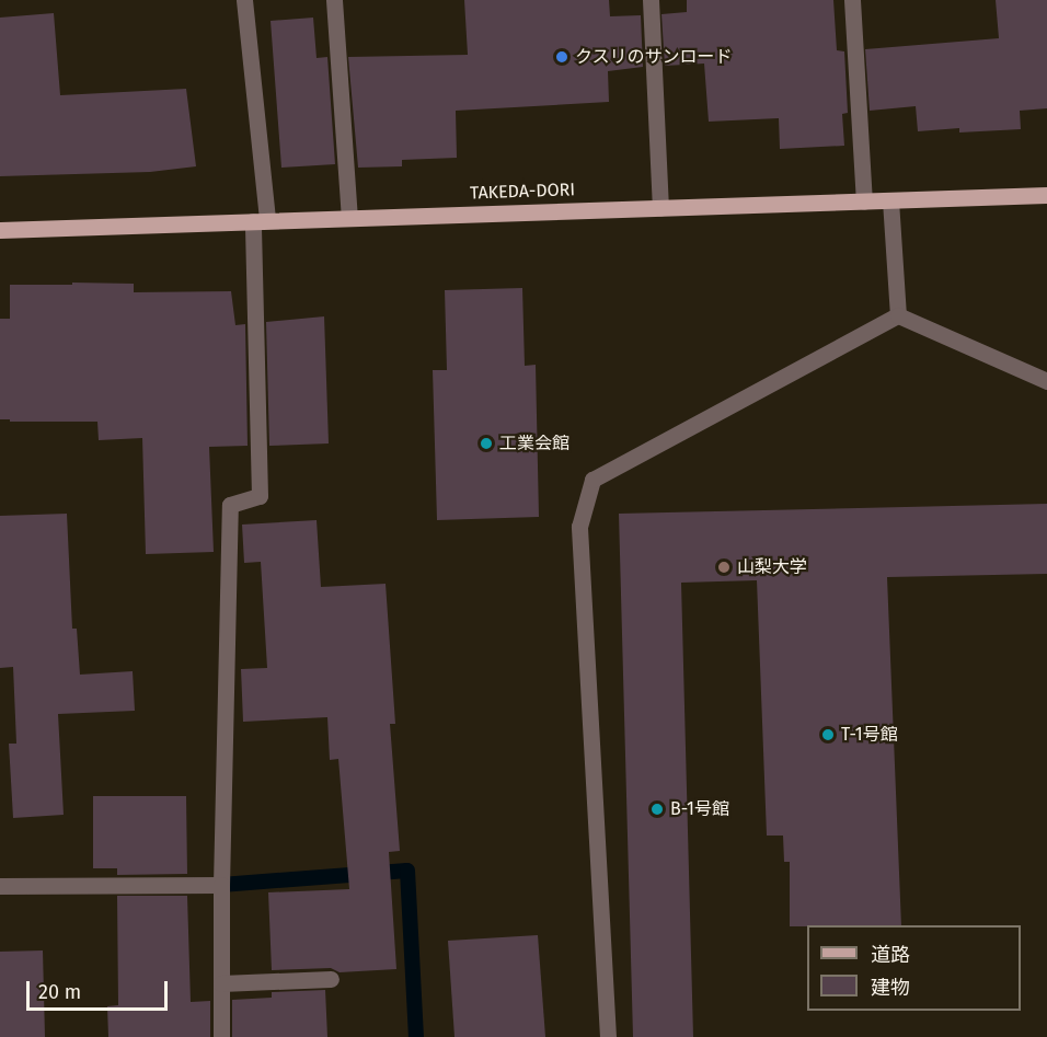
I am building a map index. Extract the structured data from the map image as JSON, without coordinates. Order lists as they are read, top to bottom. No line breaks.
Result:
{"streets":{"main road":["TAKEDA-DORI"]},"places":["クスリのサンロード","工業会館","山梨大学","T-1号館","B-1号館"],"legend":["道路","建物"],"scale_bar":"20 m"}
